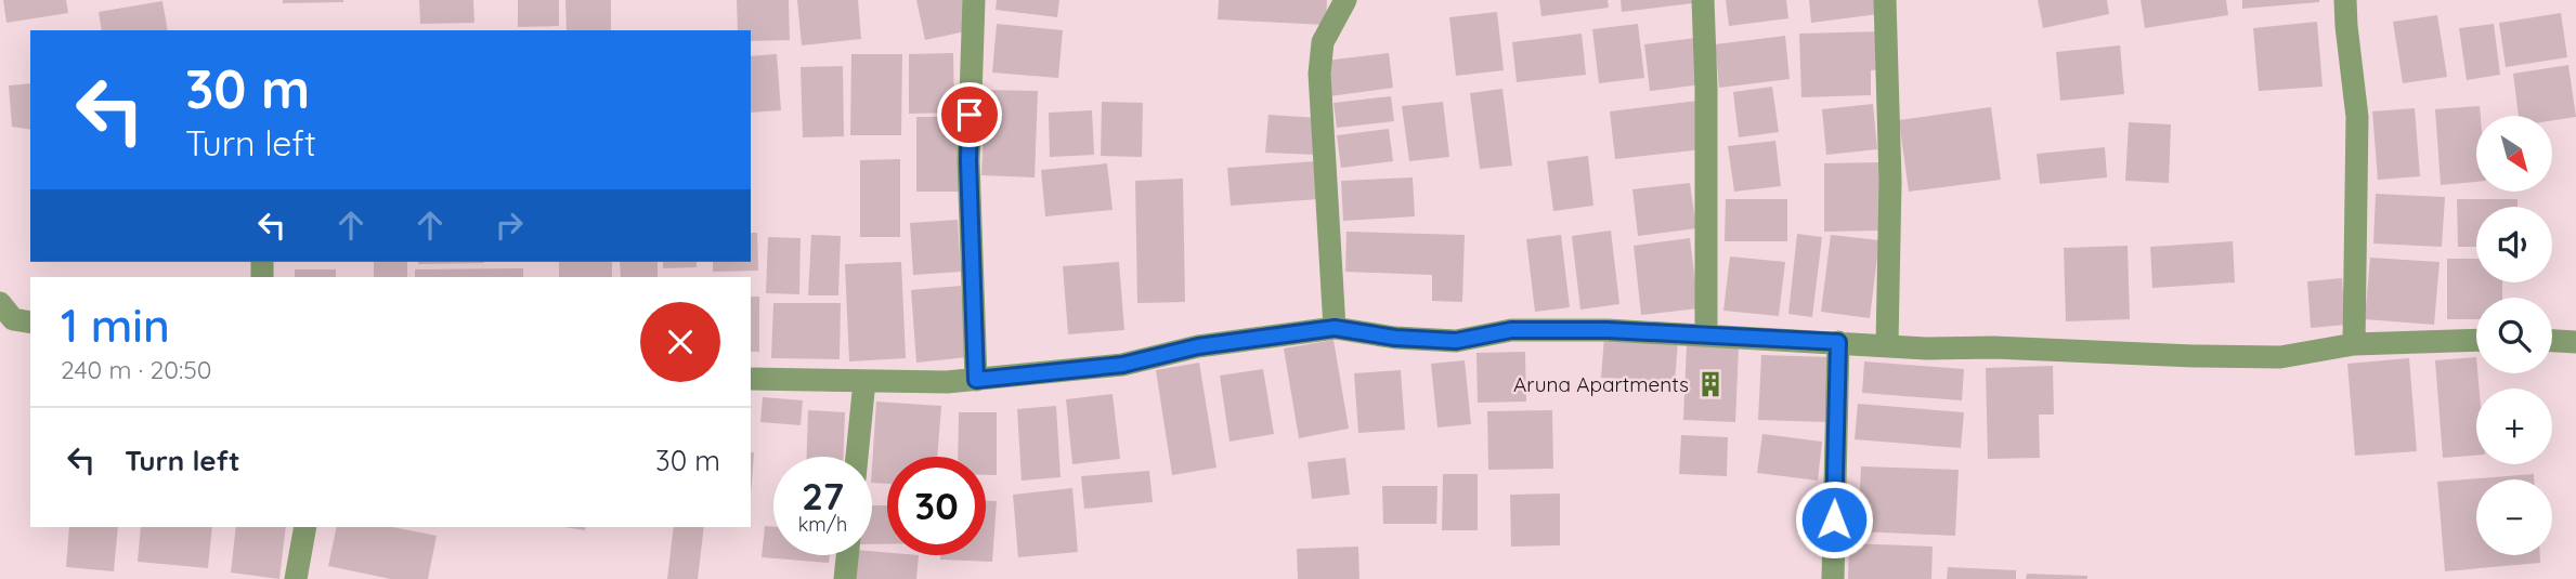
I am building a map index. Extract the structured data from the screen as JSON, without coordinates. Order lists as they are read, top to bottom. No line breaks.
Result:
{"places":{"building":["Aruna Apartments"]},"north":"bottom right","page":{"turn":["30 m","Turn left"],"map_buttons":["+","−"],"heading":["1 min","240 m · 20:50"],"list":[{"name":"Turn left","value":"30 m"}],"speed":"27 km/h","limit":"30"}}
